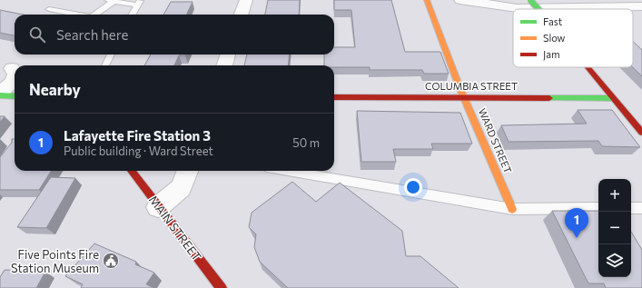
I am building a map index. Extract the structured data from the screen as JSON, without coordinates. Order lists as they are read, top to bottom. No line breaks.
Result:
{"streets":{"street":["COLUMBIA STREET","WARD STREET","MAIN STREET"]},"crossings":[["COLUMBIA STREET","WARD STREET"]],"places":{"public building":["Five Points Fire Station Museum"]},"legend":["Fast","Slow","Jam"],"page":{"search":"Search here","heading":"Nearby","list":[{"mark":"1","name":"Lafayette Fire Station 3","note":"Public building · Ward Street","value":"50 m"}],"map_buttons":["+","−"],"pins":"1"}}
